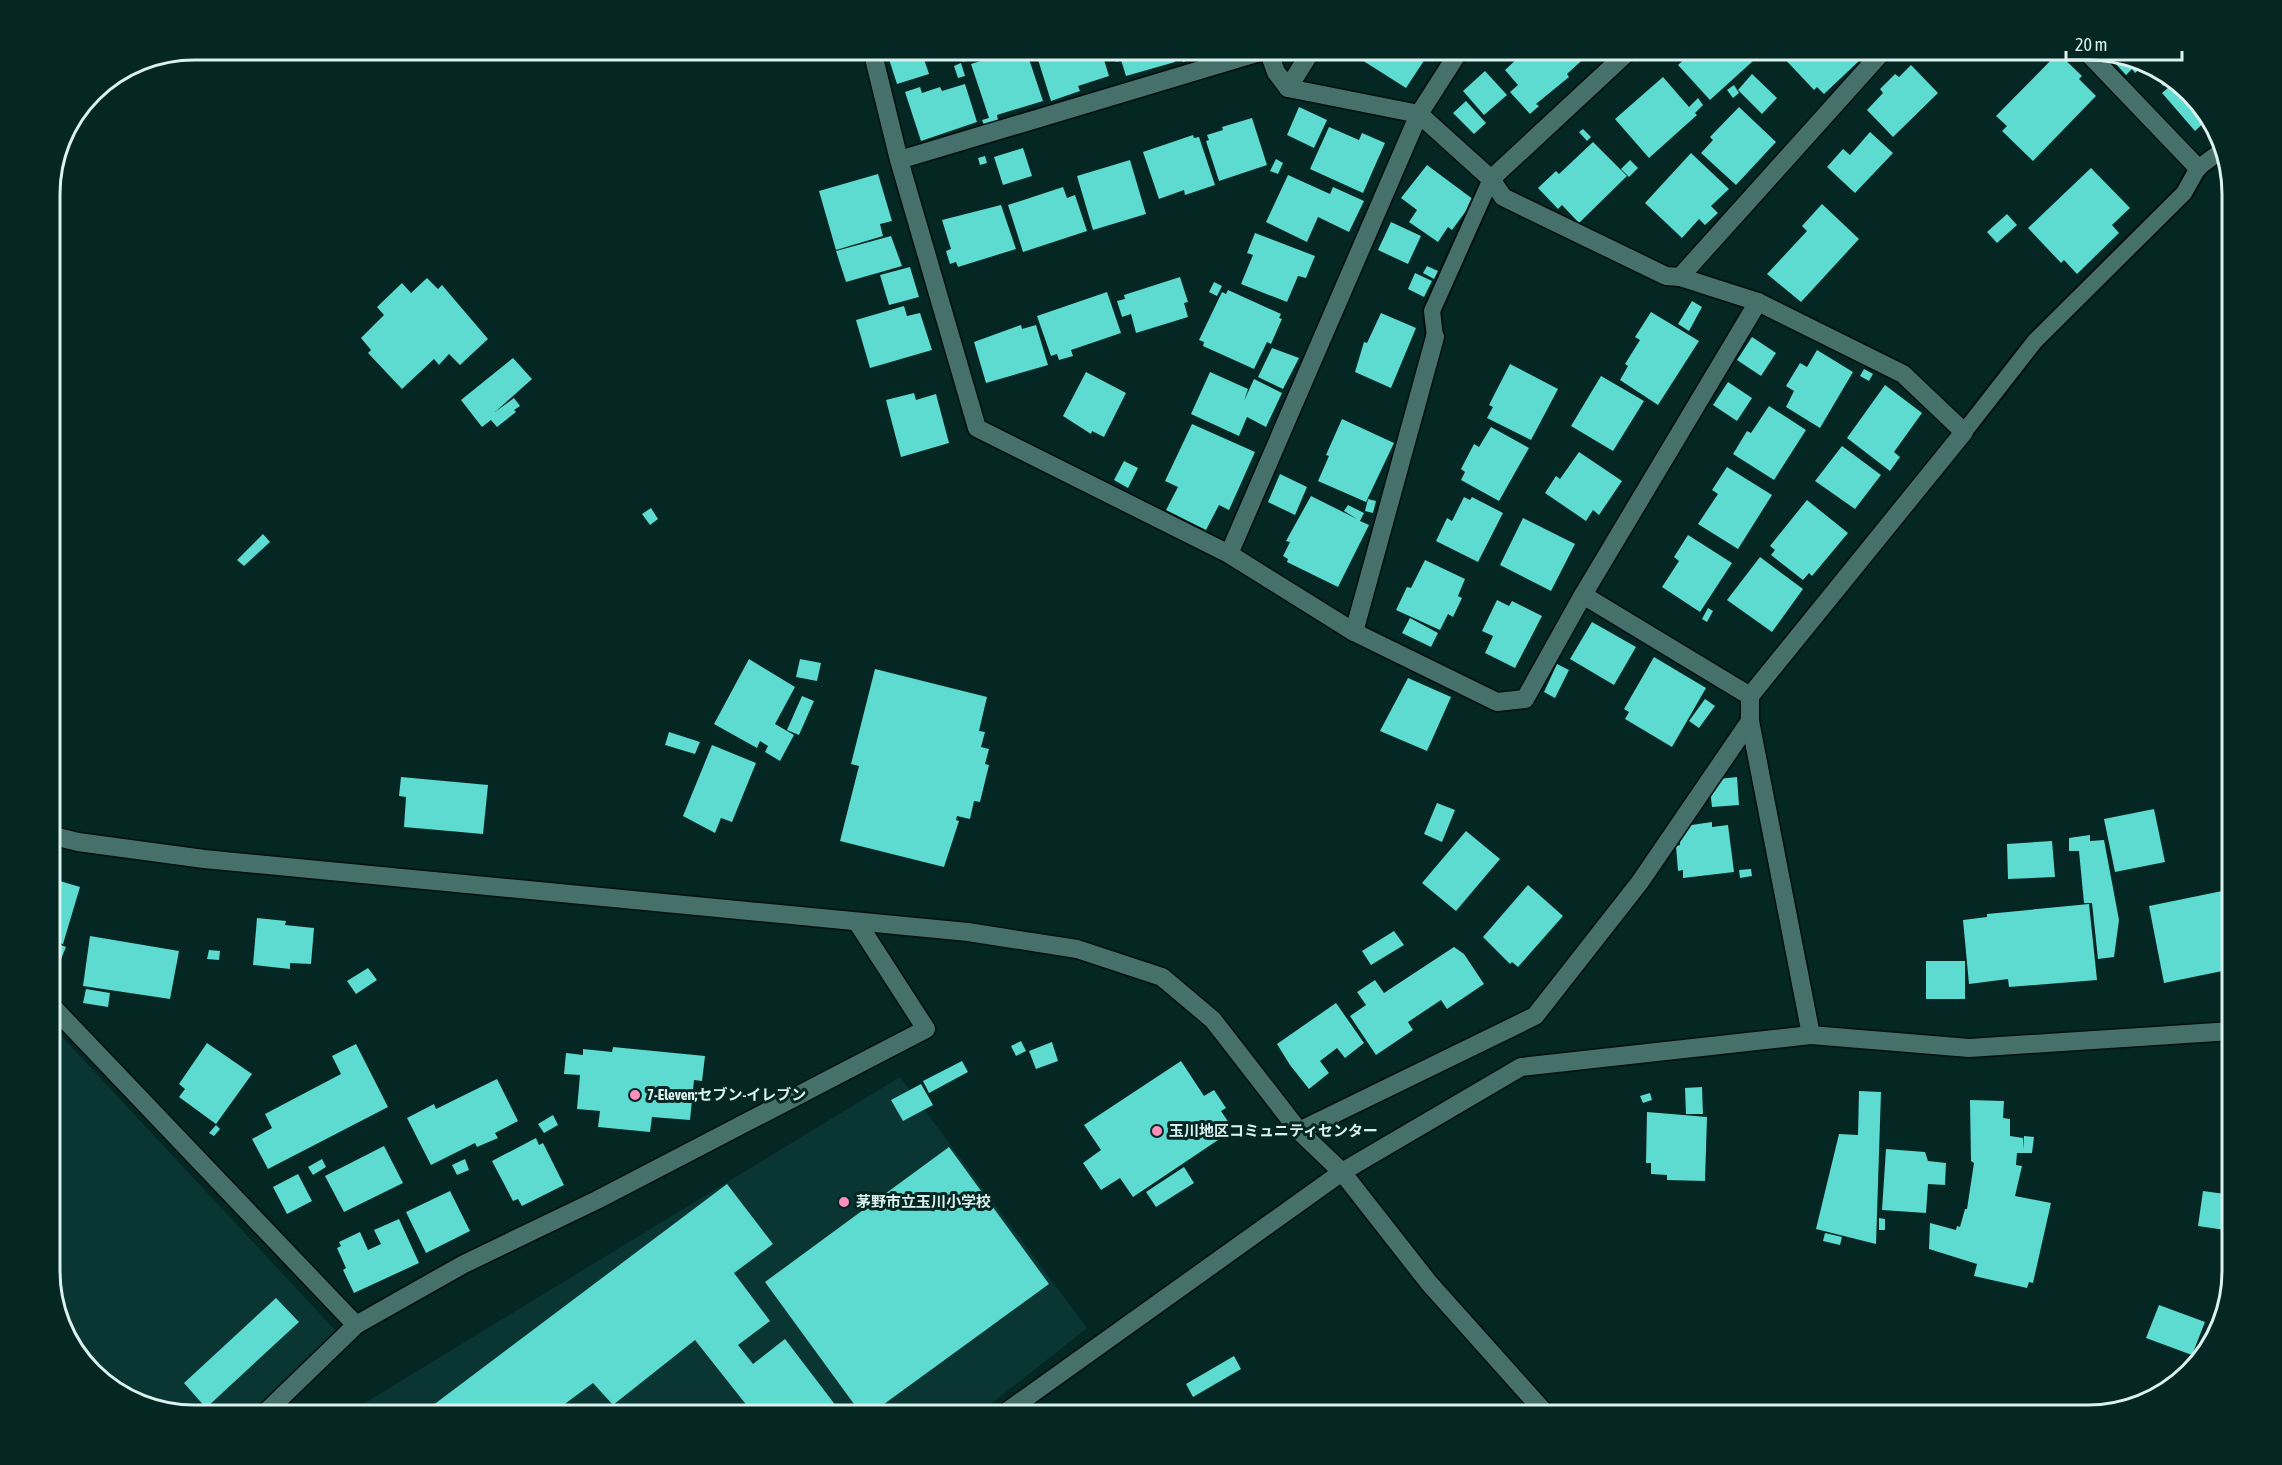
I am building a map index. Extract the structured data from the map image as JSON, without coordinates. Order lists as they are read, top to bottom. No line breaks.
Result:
{"places":["7-Eleven;セブン-イレブン","玉川地区コミュニティセンター","茅野市立玉川小学校"],"scale_bar":"20 m"}
